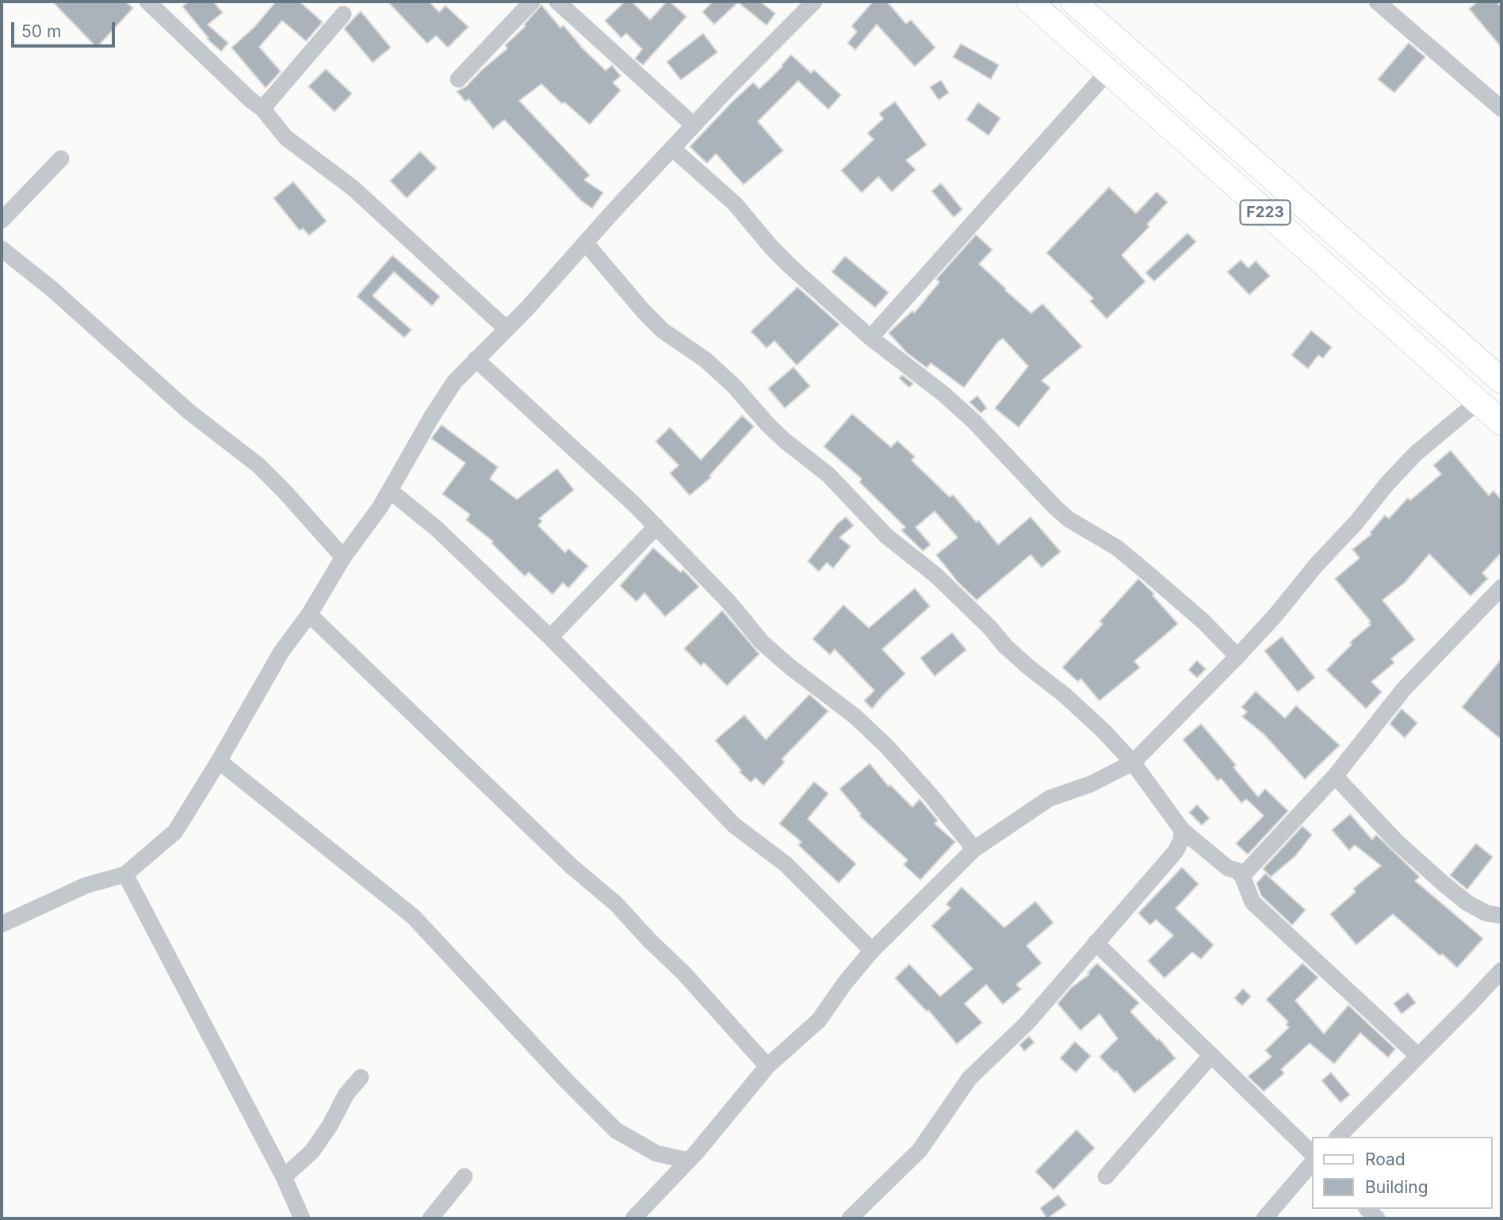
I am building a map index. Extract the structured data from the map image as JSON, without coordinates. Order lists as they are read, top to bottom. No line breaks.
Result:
{"streets":{"main road":["F223"]},"legend":["Road","Building"],"scale_bar":"50 m"}
